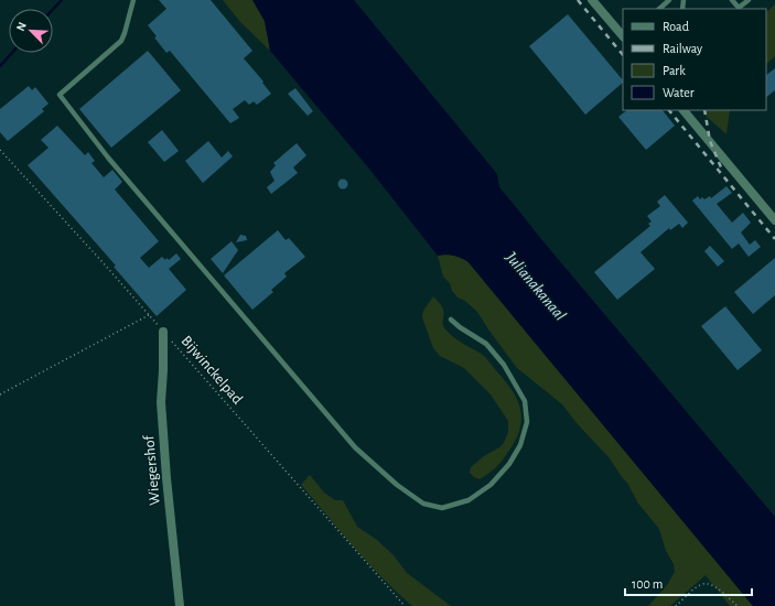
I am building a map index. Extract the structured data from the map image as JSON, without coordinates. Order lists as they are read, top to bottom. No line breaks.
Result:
{"streets":{"street":["Wiegershof"],"path":["Bijwinckelpad"]},"crossings":[["Bijwinckelpad","Wiegershof"]],"water":["Julianakanaal"],"legend":["Road","Railway","Park","Water"],"scale_bar":"100 m","north":"top left"}
